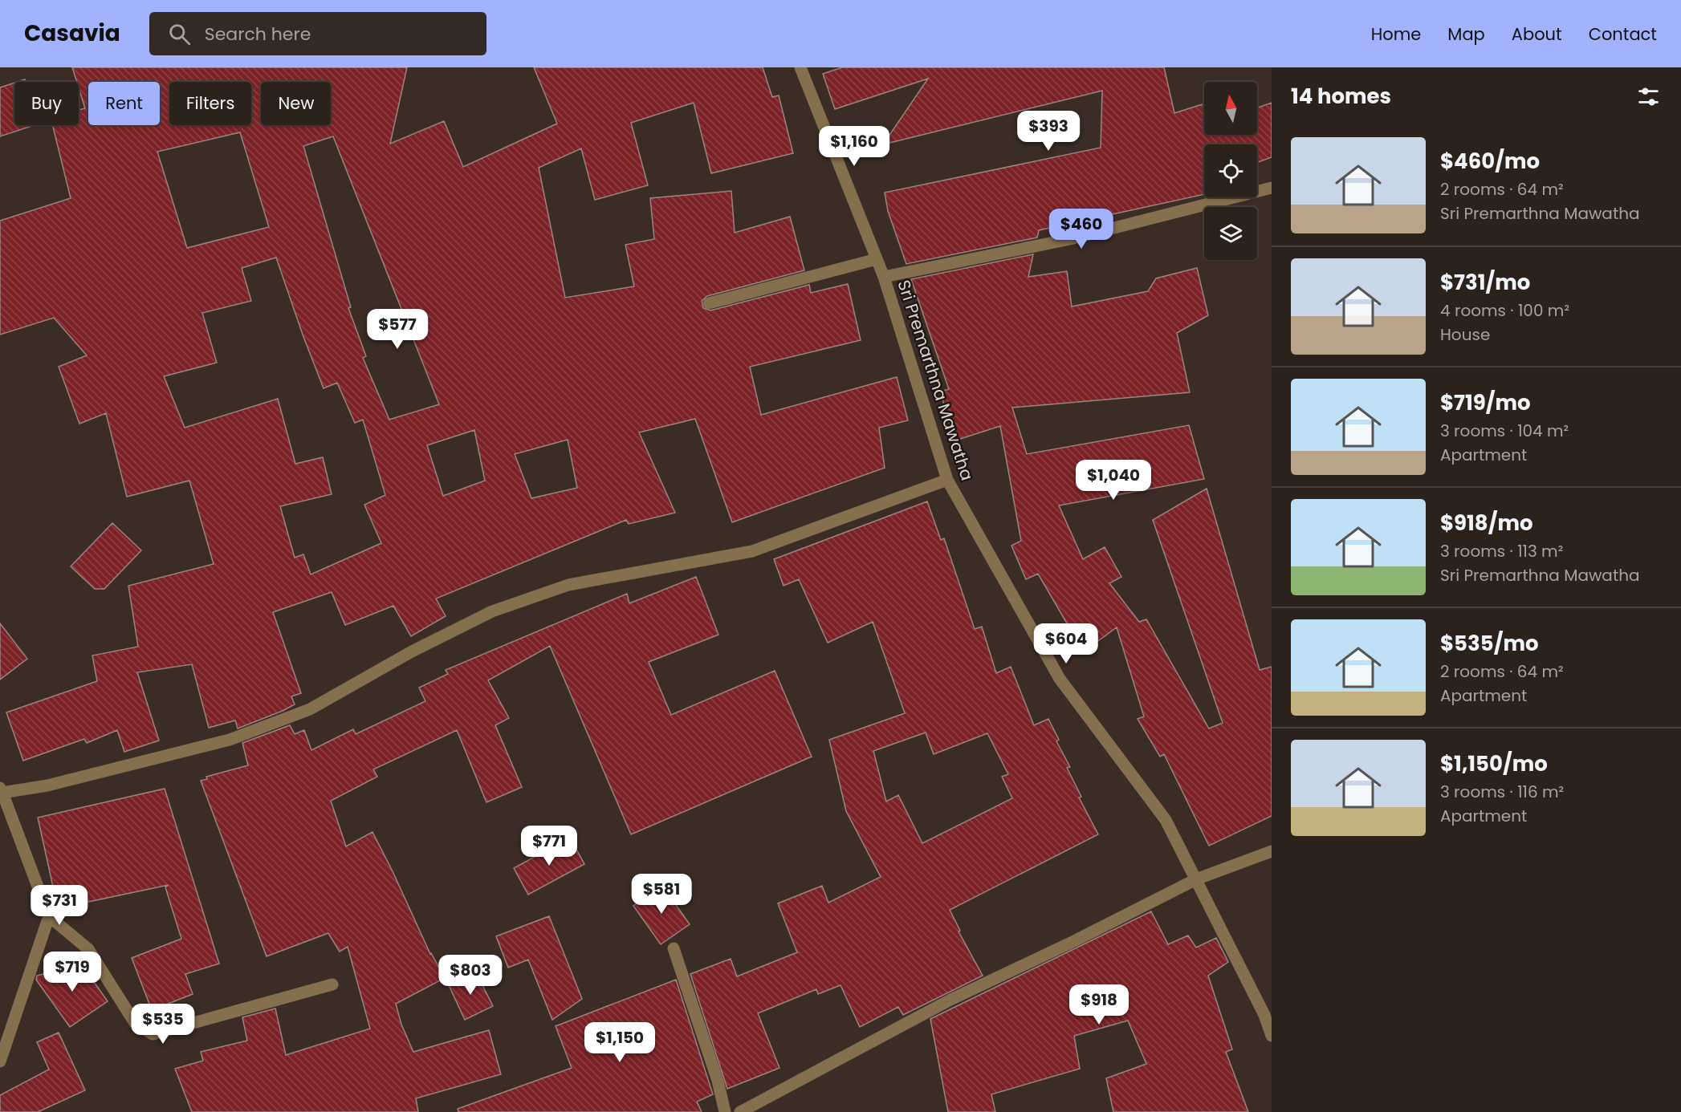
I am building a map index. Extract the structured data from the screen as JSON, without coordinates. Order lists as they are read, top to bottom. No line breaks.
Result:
{"streets":{"street":["Sri Premarthna Mawatha"]},"north":"top","page":{"header":"Casavia","search":"Search here","nav":["Home","Map","About","Contact"],"heading":"14 homes","chip":["Buy","Rent","Filters","New"],"price":["$393","$1,160","$460","$577","$1,040","$604","$771","$581","$731","$719","$803","$918","$535","$1,150"],"list":[{"name":"$460/mo","note":"2 rooms · 64 m² · Sri Premarthna Mawatha"},{"name":"$731/mo","note":"4 rooms · 100 m² · House"},{"name":"$719/mo","note":"3 rooms · 104 m² · Apartment"},{"name":"$918/mo","note":"3 rooms · 113 m² · Sri Premarthna Mawatha"},{"name":"$535/mo","note":"2 rooms · 64 m² · Apartment"},{"name":"$1,150/mo","note":"3 rooms · 116 m² · Apartment"}]}}
